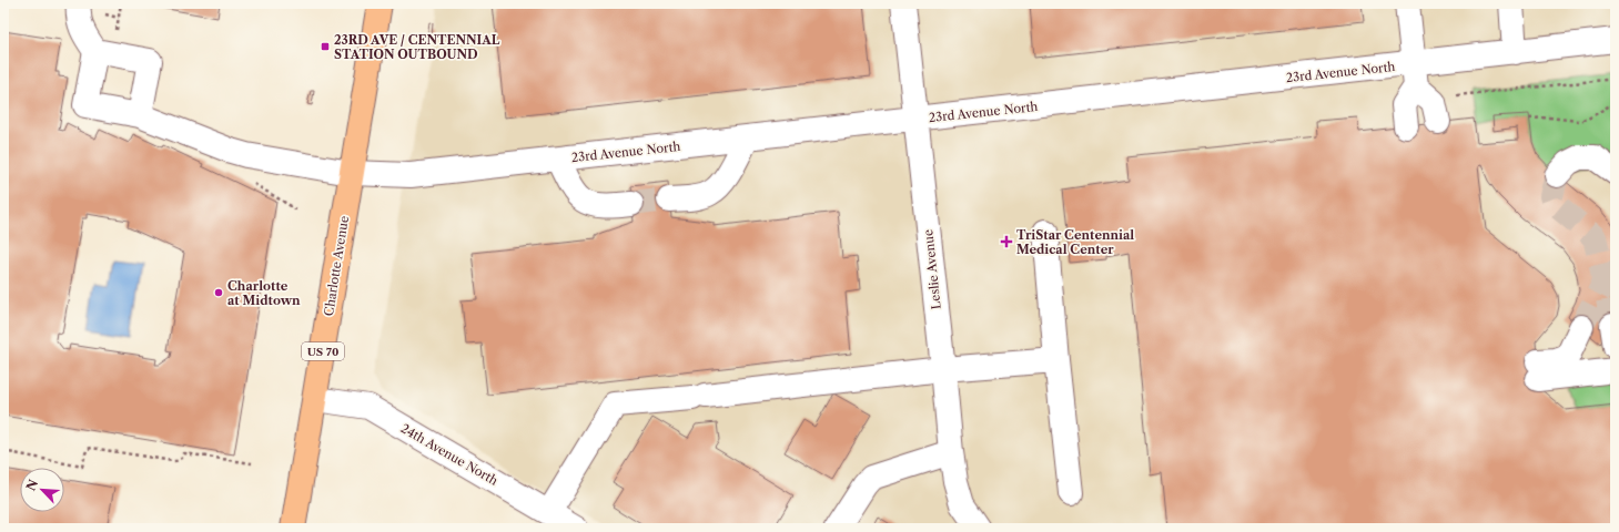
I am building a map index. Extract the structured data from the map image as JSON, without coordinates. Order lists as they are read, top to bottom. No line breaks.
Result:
{"streets":{"main road":["Charlotte Avenue","US 70"],"street":["23rd Avenue North","Leslie Avenue","24th Avenue North"]},"crossings":[["23rd Avenue North","Charlotte Avenue"],["23rd Avenue North","Leslie Avenue"],["Charlotte Avenue","24th Avenue North"]],"places":{"transit":["23RD AVE / CENTENNIAL STATION OUTBOUND"],"health":["TriStar Centennial Medical Center"],"other":["Charlotte at Midtown"]},"north":"top left"}
